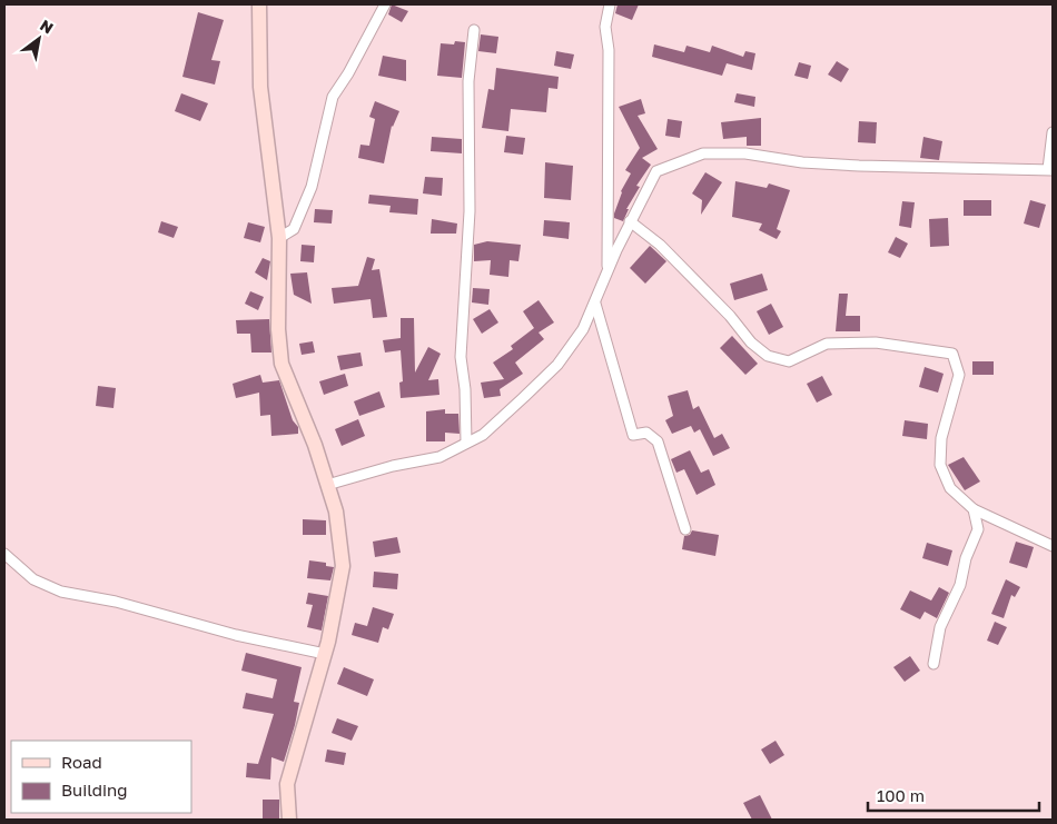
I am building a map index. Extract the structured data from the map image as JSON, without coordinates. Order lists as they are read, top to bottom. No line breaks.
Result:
{"legend":["Road","Building"],"scale_bar":"100 m","north":"top right"}
